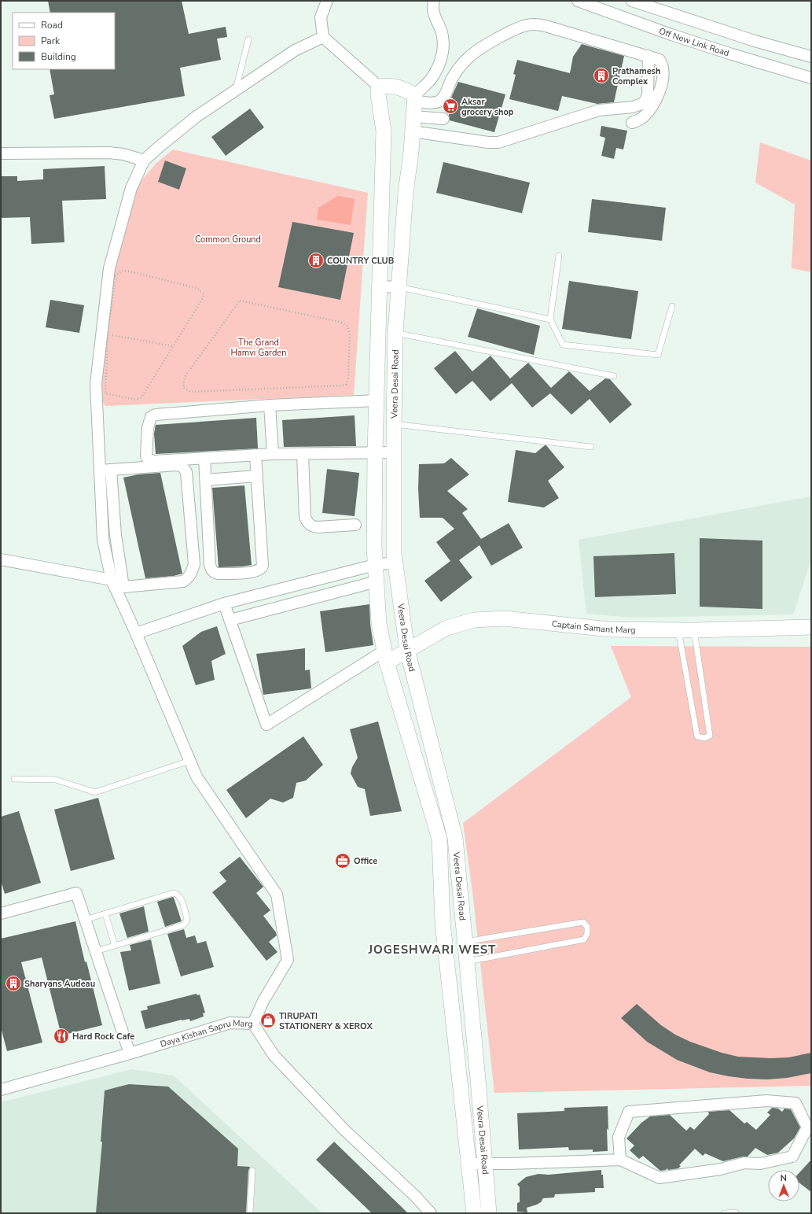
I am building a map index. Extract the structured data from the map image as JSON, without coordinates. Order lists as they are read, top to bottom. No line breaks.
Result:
{"streets":{"street":["Off New Link Road","Veera Desai Road","Captain Samant Marg","Daya Kishan Sapru Marg"]},"crossings":[["Veera Desai Road","Captain Samant Marg"]],"districts":["JOGESHWARI WEST"],"parks":["Common Ground","The Grand Hamvi Garden"],"places":{"building":["Prathamesh Complex","COUNTRY CLUB","Sharyans Audeau"],"supermarket":["Aksar grocery shop"],"office":["Office"],"shop":["TIRUPATI STATIONERY & XEROX"],"restaurant":["Hard Rock Cafe"]},"legend":["Road","Park","Building"],"north":"top"}
